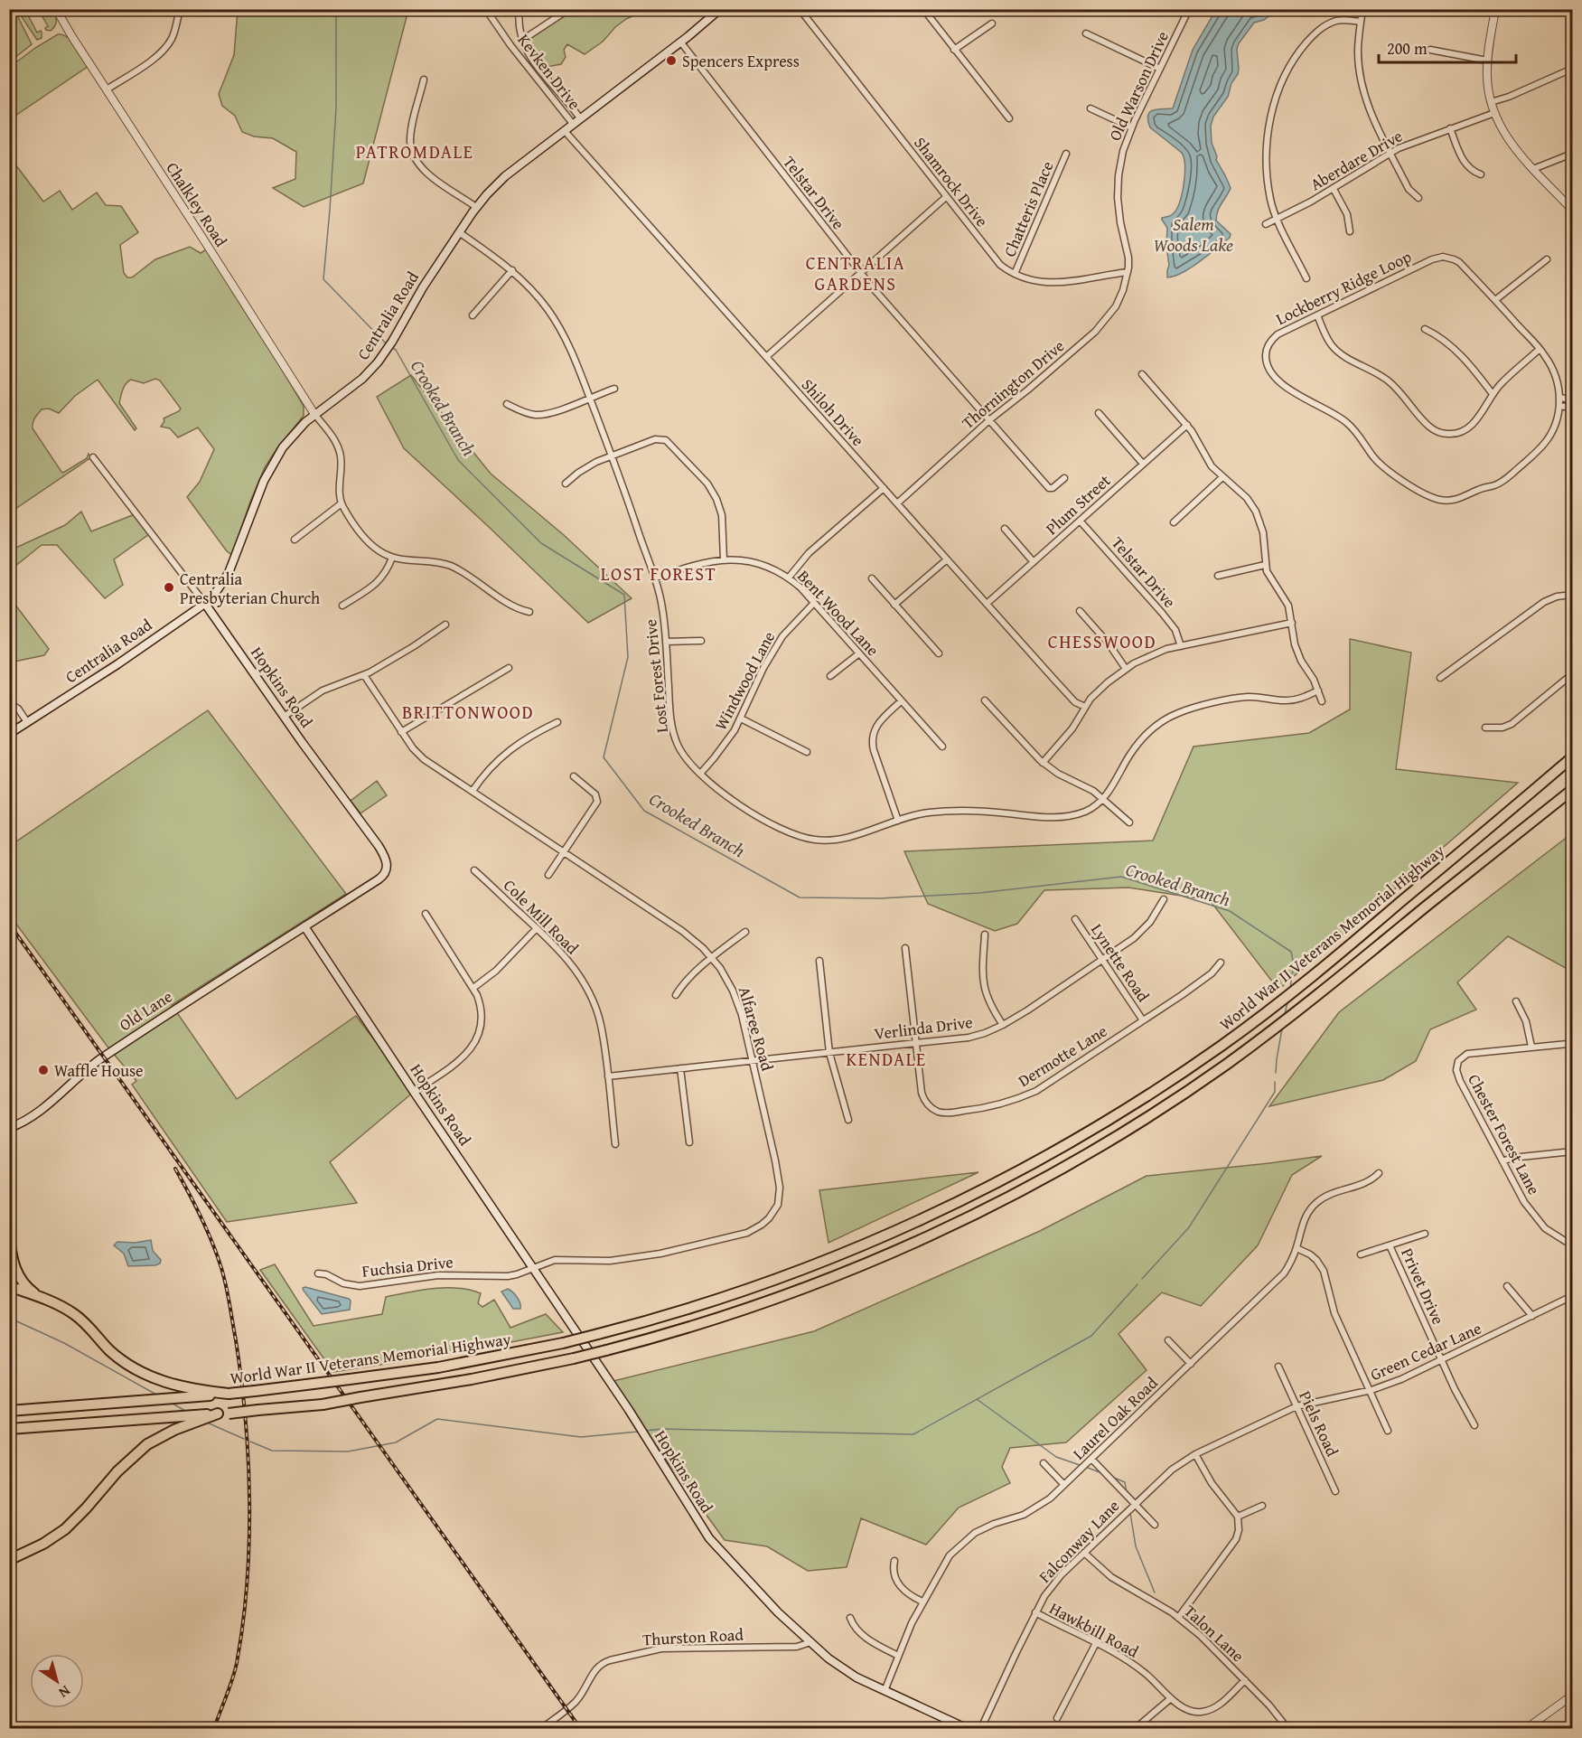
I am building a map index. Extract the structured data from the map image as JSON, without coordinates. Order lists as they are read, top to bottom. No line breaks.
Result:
{"streets":{"highway":["World War II Veterans Memorial Highway"],"main road":["Centralia Road","Hopkins Road","Old Lane"],"street":["Kevken Drive","Old Warson Drive","Aberdare Drive","Shamrock Drive","Telstar Drive","Chalkley Road","Chatteris Place","Lockberry Ridge Loop","Thornington Drive","Shiloh Drive","Plum Street","Bent Wood Lane","Lost Forest Drive","Windwood Lane","Cole Mill Road","Lynette Road","Verlinda Drive","Alfaree Road","Dermotte Lane","Chester Forest Lane","Fuchsia Drive","Privet Drive","Green Cedar Lane","Laurel Oak Road","Piels Road","Falconway Lane","Hawkbill Road","Talon Lane","Thurston Road"]},"crossings":[["Kevken Drive","Centralia Road"],["Old Warson Drive","Shamrock Drive"],["Old Warson Drive","Thornington Drive"],["Shamrock Drive","Chatteris Place"],["Shamrock Drive","Thornington Drive"],["Telstar Drive","Centralia Road"],["Telstar Drive","Thornington Drive"],["Telstar Drive","Plum Street"],["Chalkley Road","Centralia Road"],["Centralia Road","Shiloh Drive"],["Centralia Road","Lost Forest Drive"],["Centralia Road","Hopkins Road"],["Thornington Drive","Shiloh Drive"],["Shiloh Drive","Plum Street"],["Bent Wood Lane","Lost Forest Drive"],["Bent Wood Lane","Windwood Lane"],["Lost Forest Drive","Windwood Lane"],["Hopkins Road","Old Lane"],["Hopkins Road","Alfaree Road"],["Hopkins Road","Fuchsia Drive"],["Hopkins Road","Laurel Oak Road"],["Hopkins Road","Thurston Road"],["Cole Mill Road","Verlinda Drive"],["Lynette Road","Verlinda Drive"],["Lynette Road","Dermotte Lane"],["Verlinda Drive","Alfaree Road"],["Verlinda Drive","Dermotte Lane"],["Alfaree Road","Fuchsia Drive"],["Privet Drive","Green Cedar Lane"],["Green Cedar Lane","Piels Road"],["Green Cedar Lane","Falconway Lane"],["Falconway Lane","Hawkbill Road"],["Falconway Lane","Talon Lane"],["Hawkbill Road","Talon Lane"]],"districts":["PATROMDALE","CENTRALIA GARDENS","LOST FOREST","CHESSWOOD","BRITTONWOOD","KENDALE"],"water":["Salem Woods Lake","Crooked Branch"],"places":["Spencers Express","Centralia Presbyterian Church","Waffle House"],"scale_bar":"200 m","north":"bottom right"}
